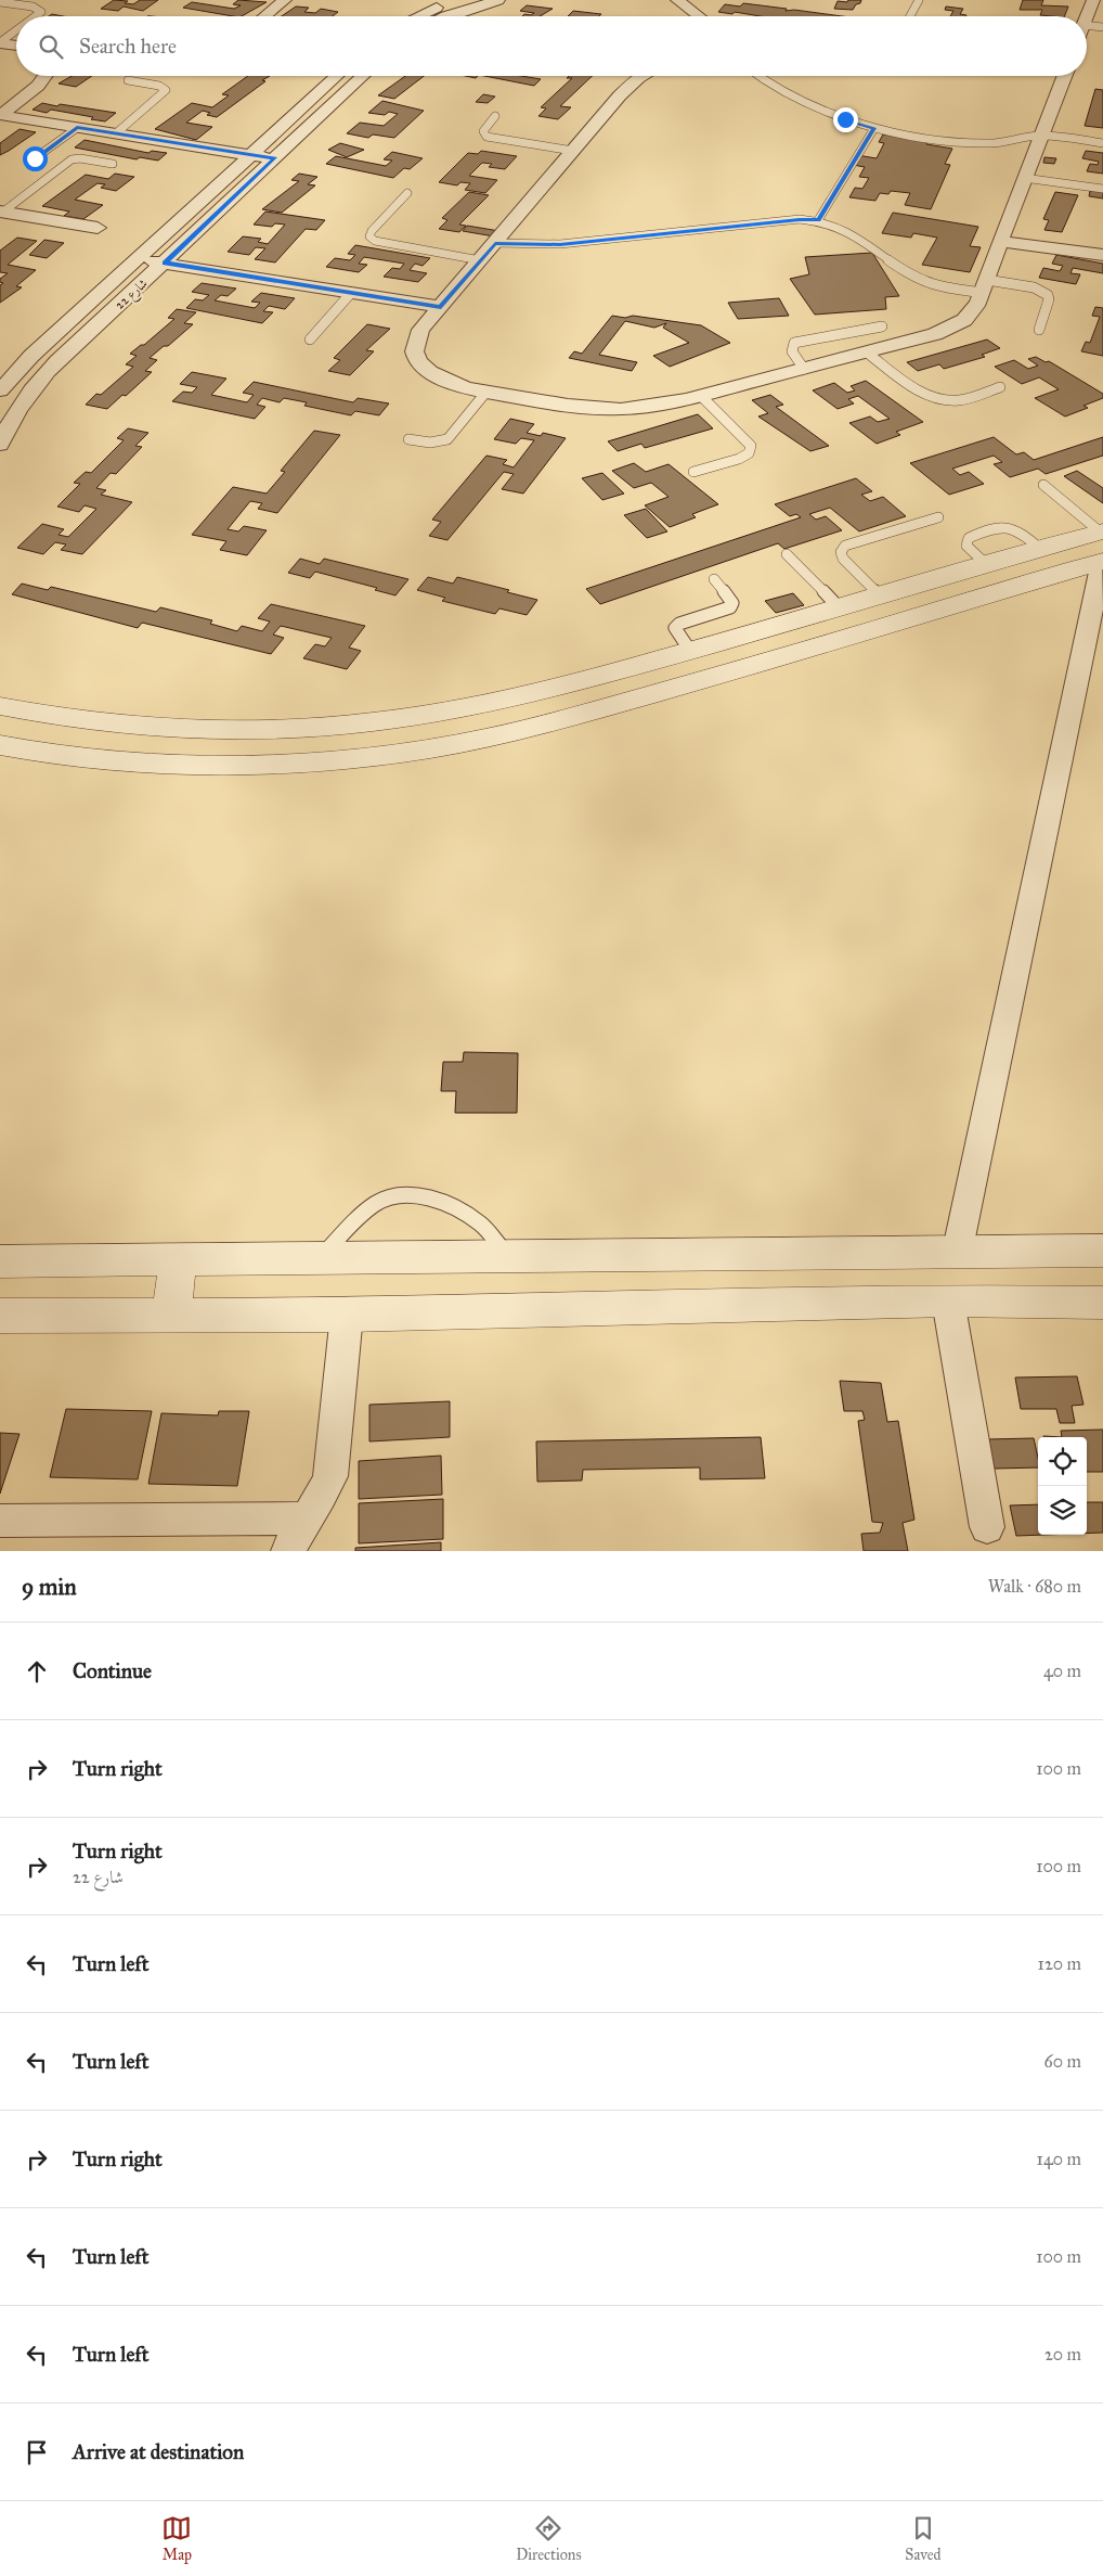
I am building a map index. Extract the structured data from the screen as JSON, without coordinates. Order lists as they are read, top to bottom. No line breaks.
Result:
{"streets":{"street":["شارع 22"]},"page":{"search":"Search here","heading":["9 min","Walk · 680 m"],"list":[["Continue","40 m"],["Turn right","100 m"],["Turn right","شارع 22","100 m"],["Turn left","120 m"],["Turn left","60 m"],["Turn right","140 m"],["Turn left","100 m"],["Turn left","20 m"],"Arrive at destination"],"nav":["Map","Directions","Saved"]}}
